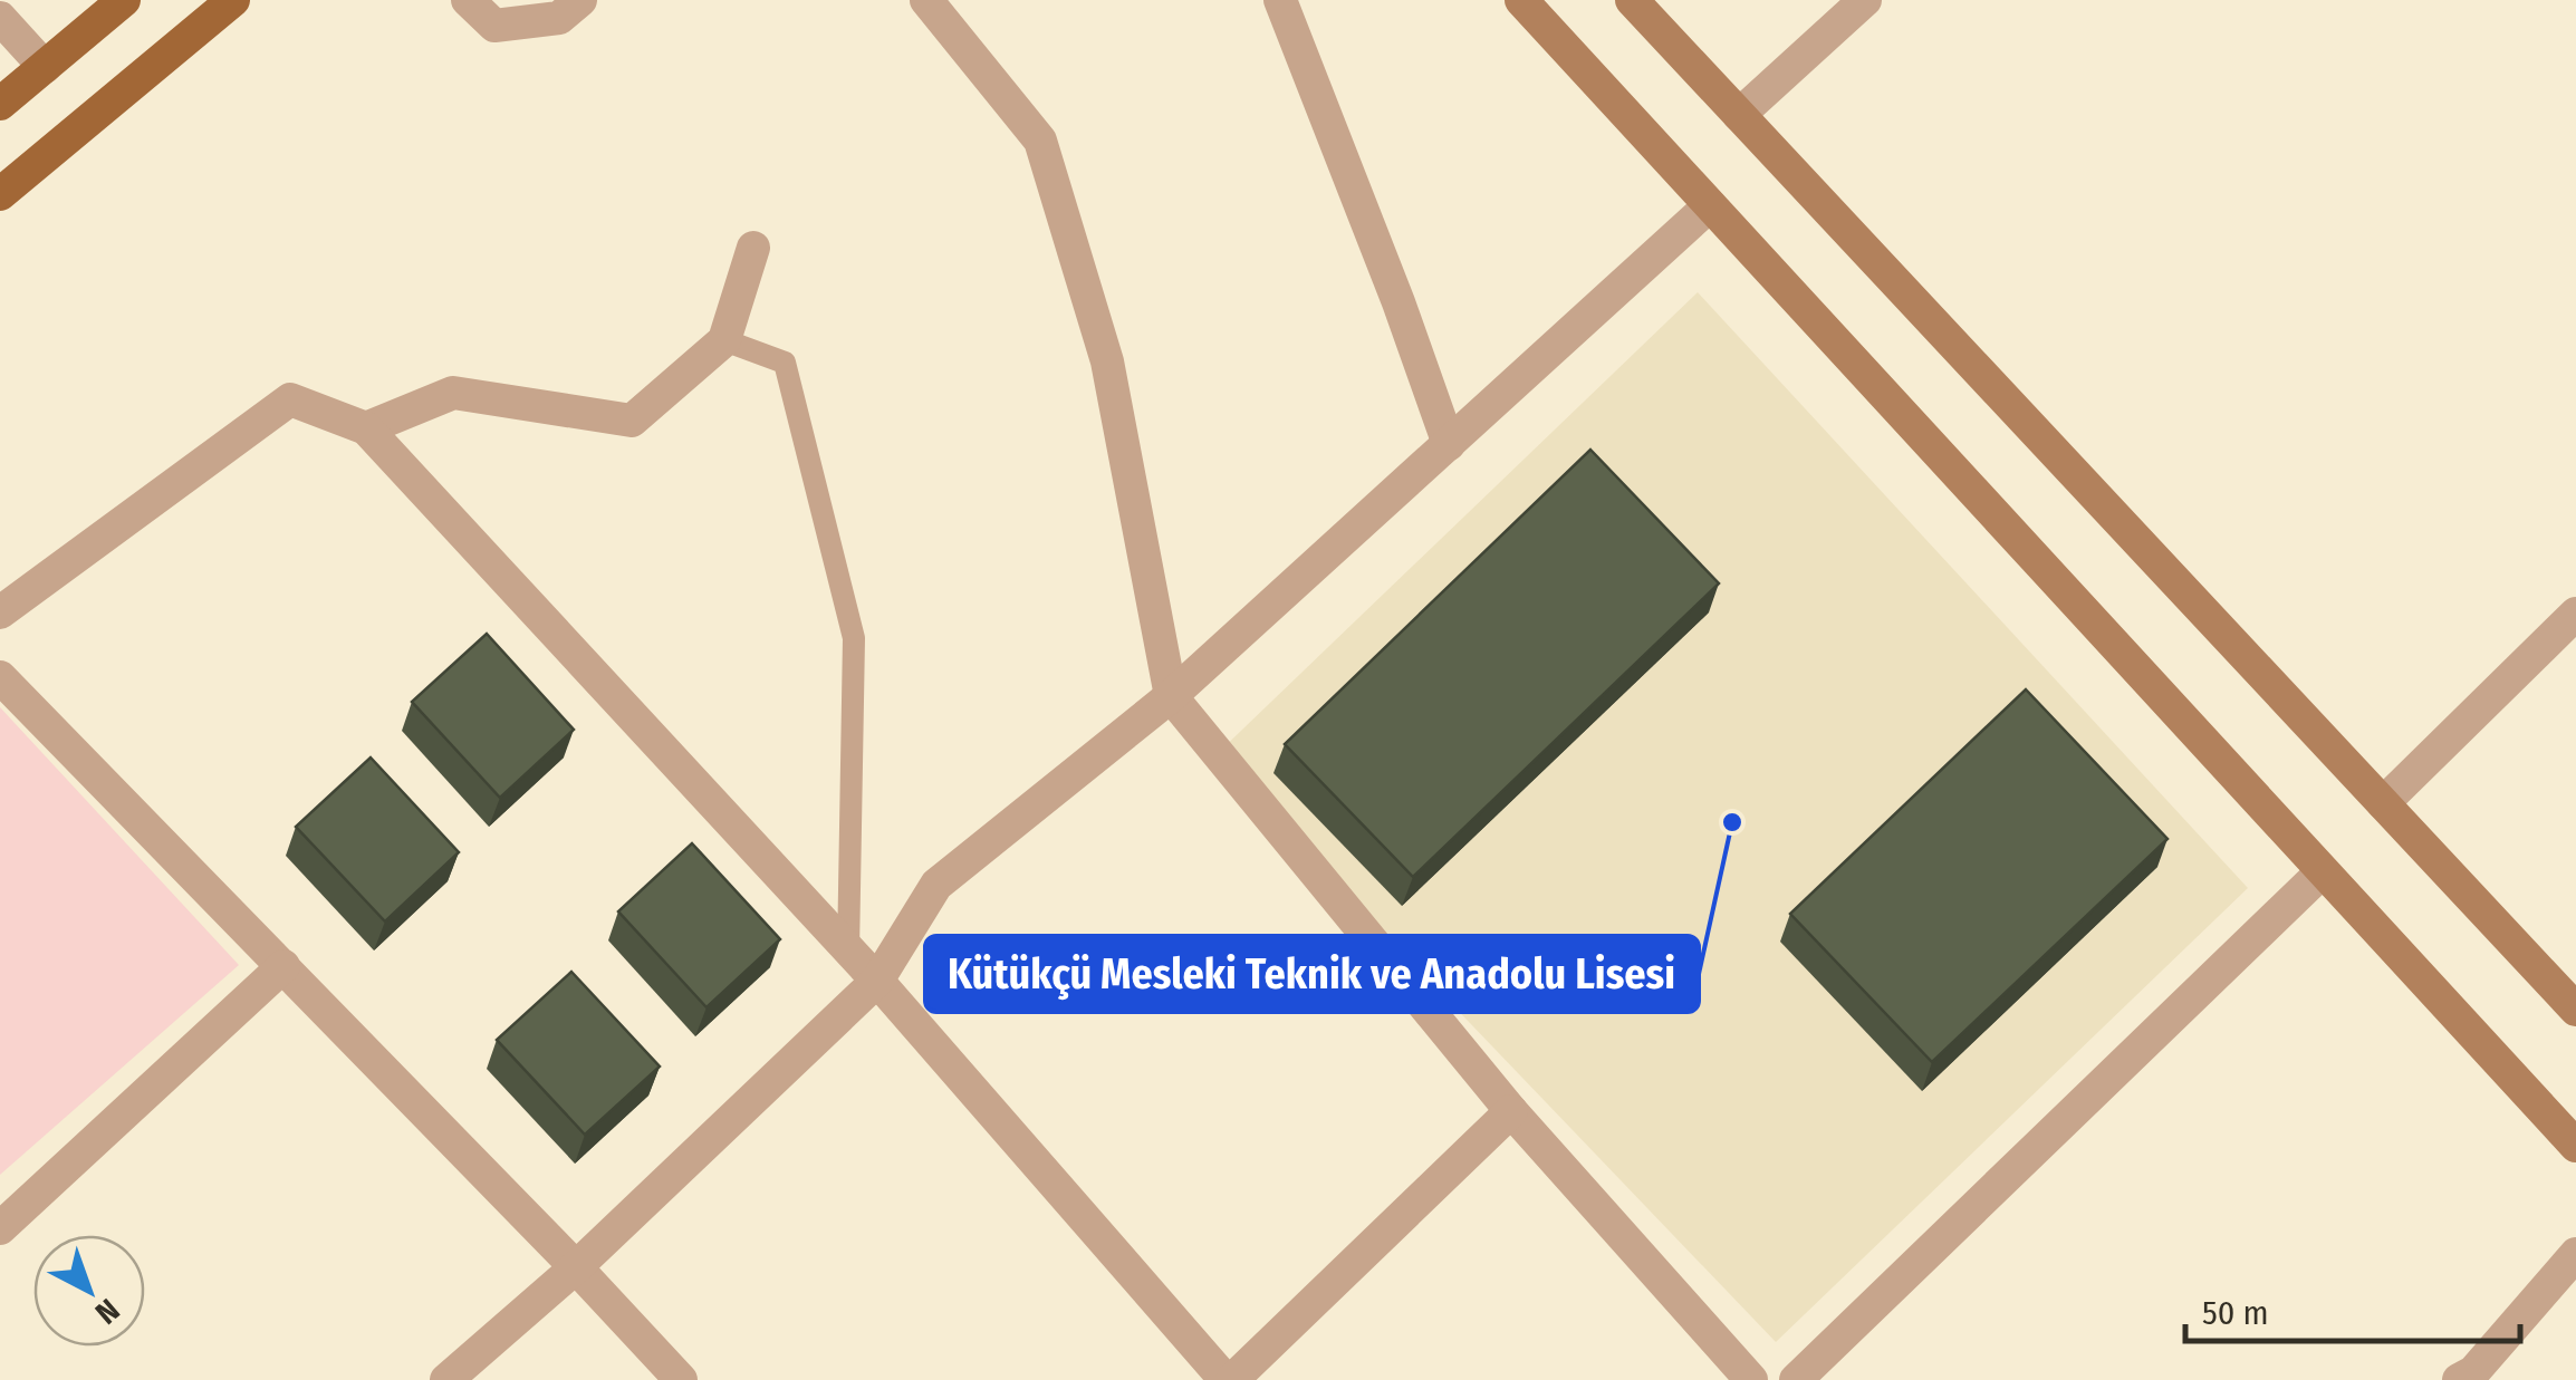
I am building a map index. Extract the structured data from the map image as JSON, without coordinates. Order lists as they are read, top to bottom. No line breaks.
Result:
{"places":["Kütükçü Mesleki Teknik ve Anadolu Lisesi"],"scale_bar":"50 m","north":"bottom right"}
